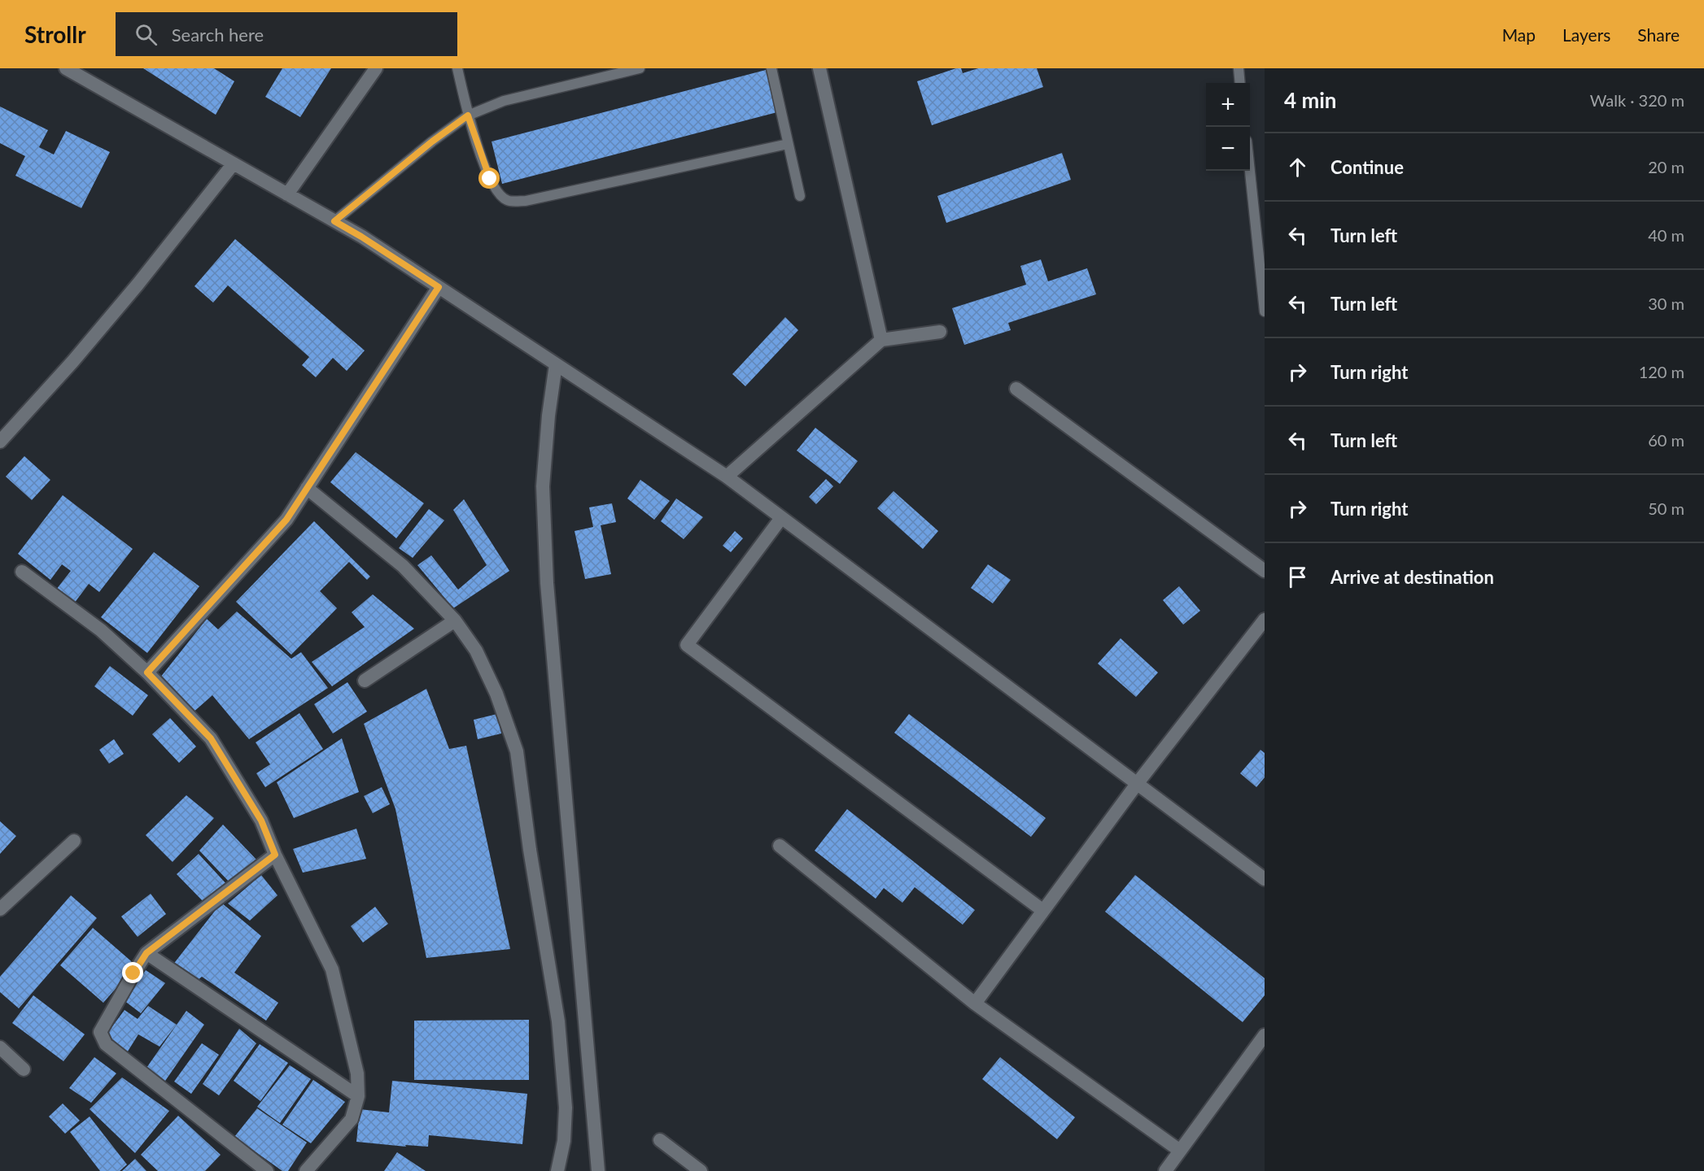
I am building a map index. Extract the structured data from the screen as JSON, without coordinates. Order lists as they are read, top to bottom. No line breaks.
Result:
{"page":{"header":"Strollr","search":"Search here","nav":["Map","Layers","Share"],"heading":["4 min","Walk · 320 m"],"map_buttons":["+","−"],"list":[["Continue","20 m"],["Turn left","40 m"],["Turn left","30 m"],["Turn right","120 m"],["Turn left","60 m"],["Turn right","50 m"],"Arrive at destination"]}}
